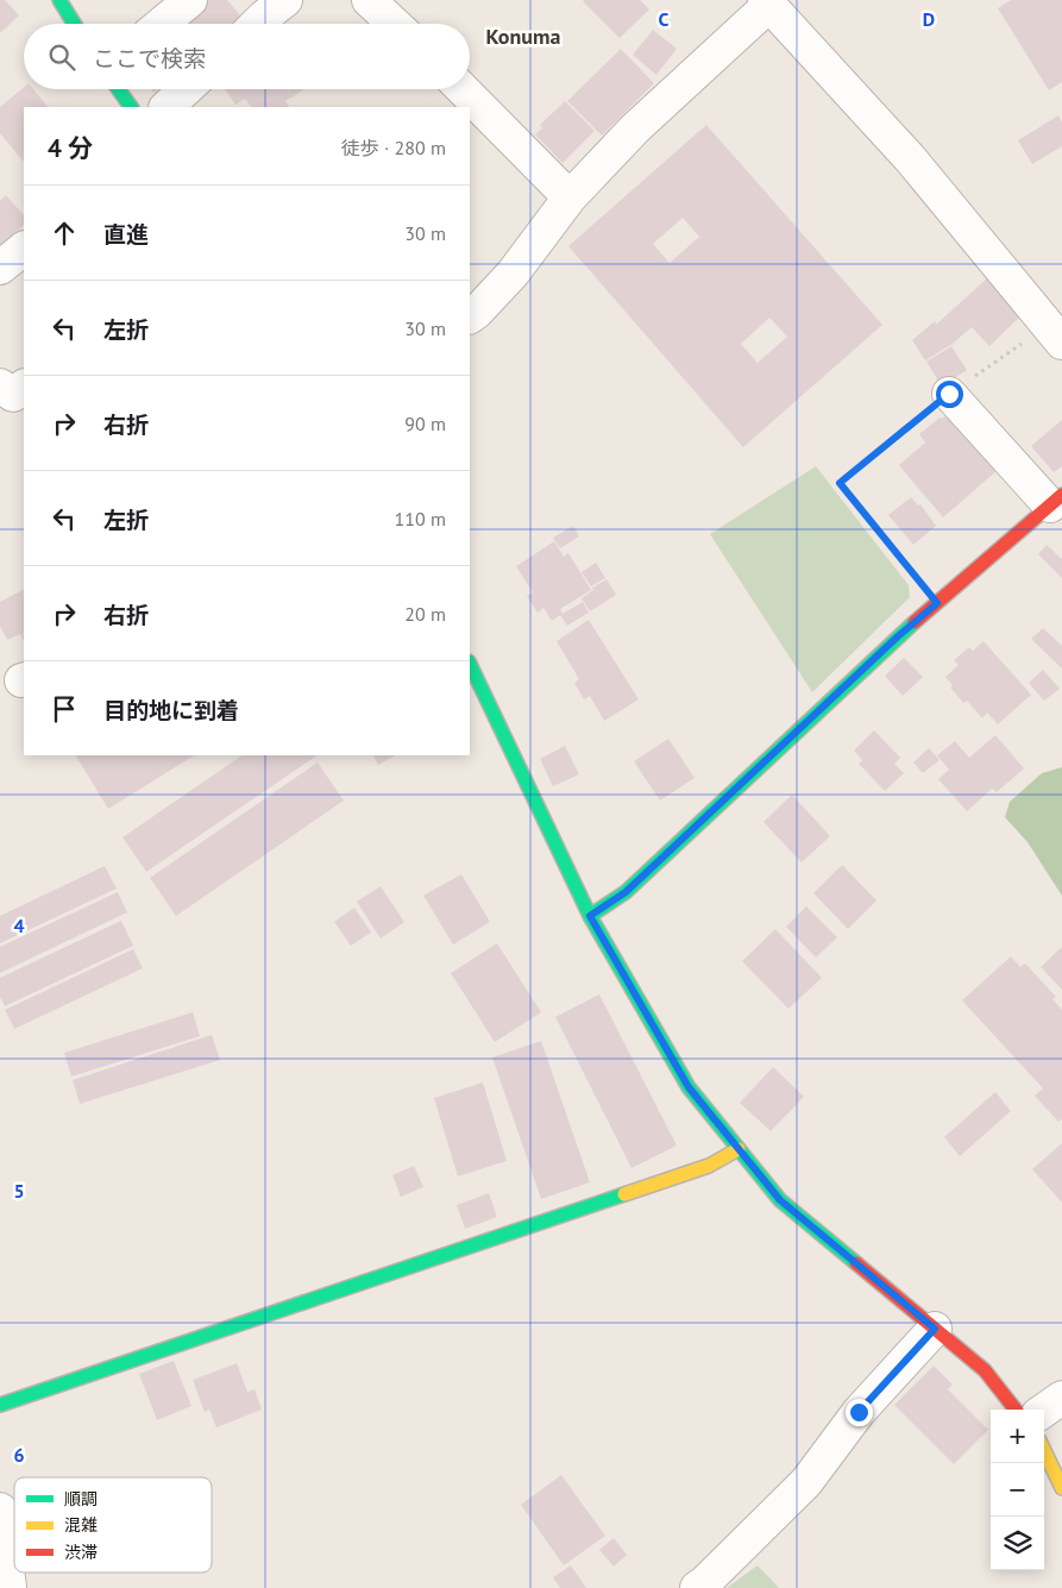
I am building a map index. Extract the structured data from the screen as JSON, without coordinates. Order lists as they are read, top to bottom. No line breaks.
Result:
{"districts":["Konuma"],"legend":["順調","混雑","渋滞"],"page":{"search":"ここで検索","heading":["4 分","徒歩 · 280 m"],"list":[["直進","30 m"],["左折","30 m"],["右折","90 m"],["左折","110 m"],["右折","20 m"],"目的地に到着"],"map_buttons":["+","−"]},"grid":{"columns":["C","D"],"rows":["4","5","6"]}}
